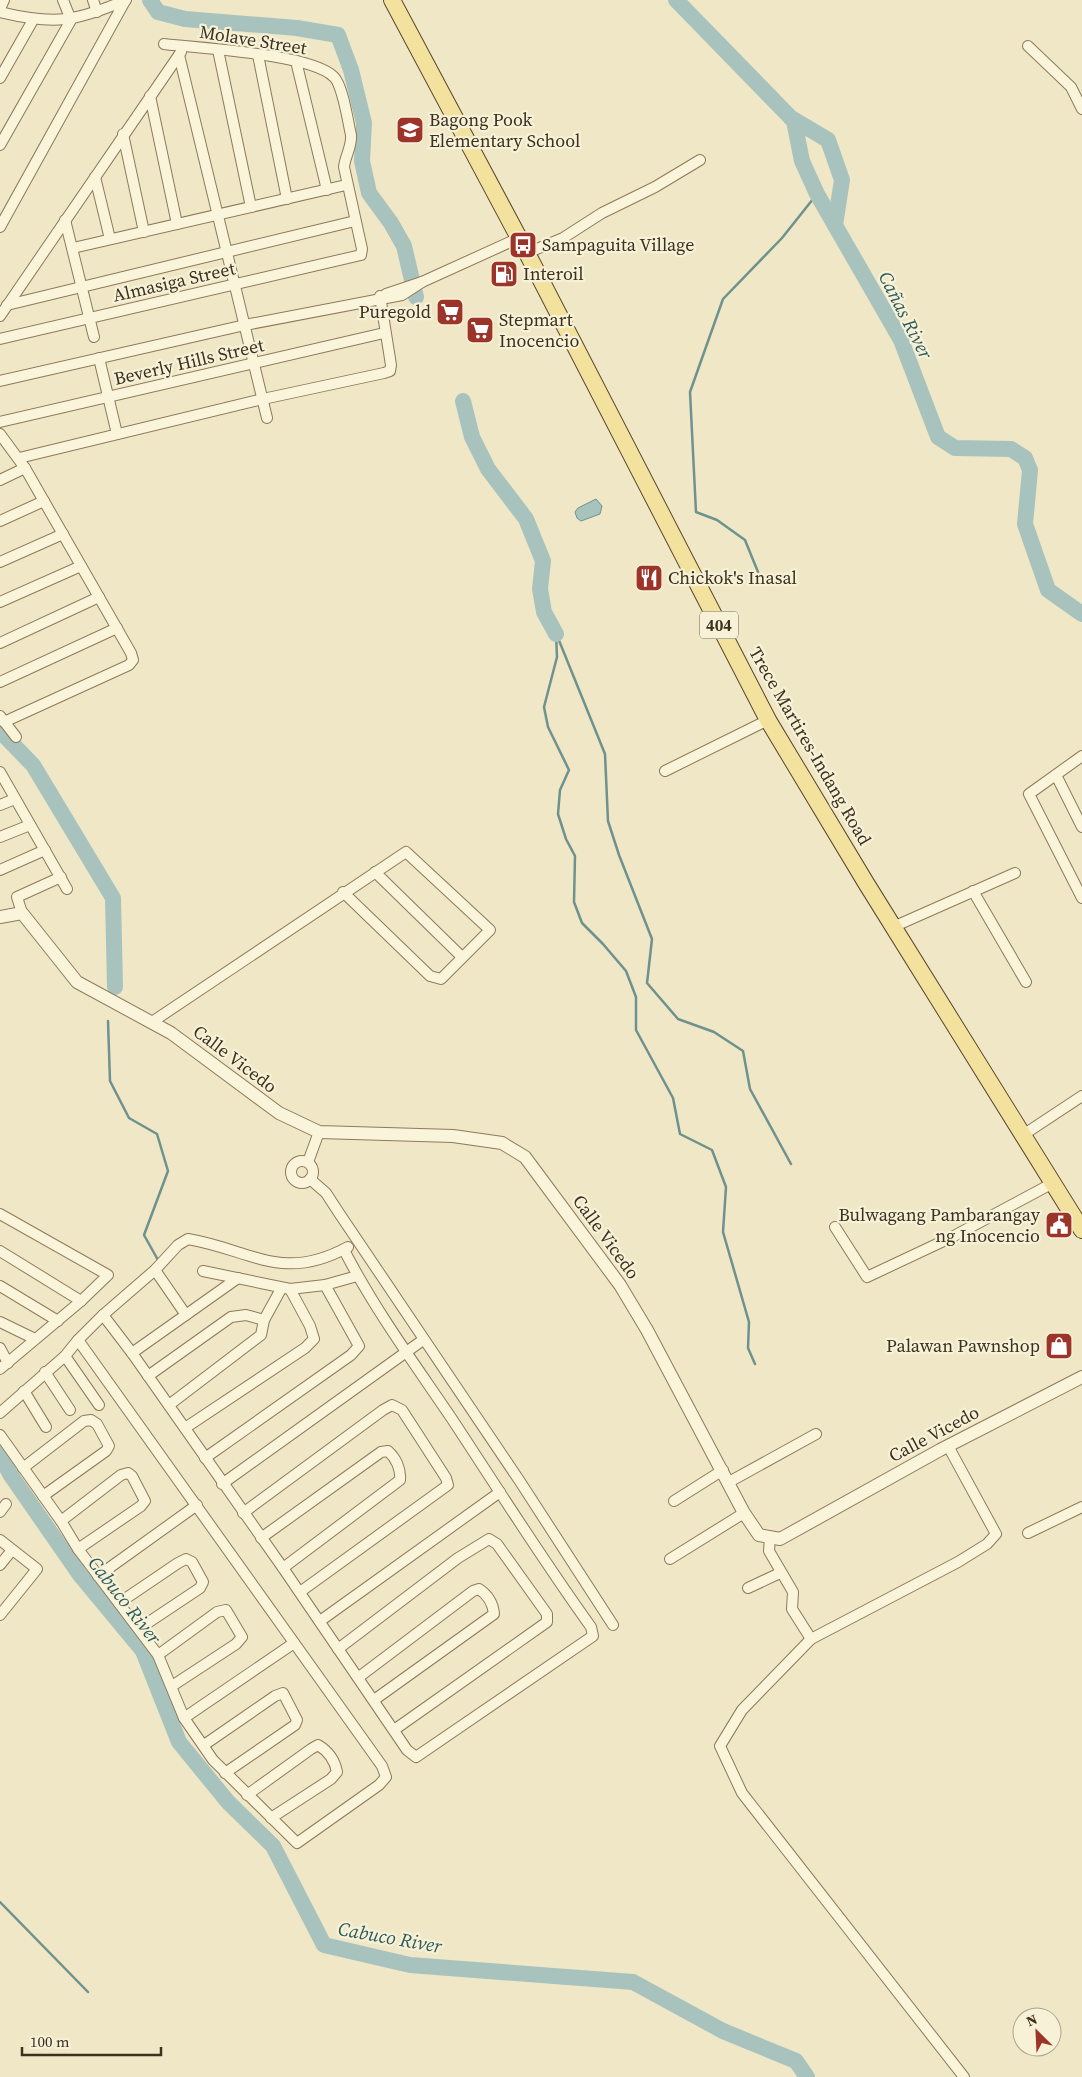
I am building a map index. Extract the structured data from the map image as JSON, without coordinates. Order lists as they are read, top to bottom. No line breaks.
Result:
{"streets":{"main road":["404","Trece Martires-Indang Road"],"street":["Molave Street","Almasiga Street","Beverly Hills Street","Calle Vicedo"]},"water":["Cañas River","Cabuco River"],"places":{"school or university":["Bagong Pook Elementary School"],"bus stop":["Sampaguita Village"],"fuel station":["Interoil"],"supermarket":["Puregold","Stepmart Inocencio"],"restaurant":["Chickok's Inasal"],"public building":["Bulwagang Pambarangay ng Inocencio"],"shop":["Palawan Pawnshop"]},"scale_bar":"100 m","north":"top left"}
